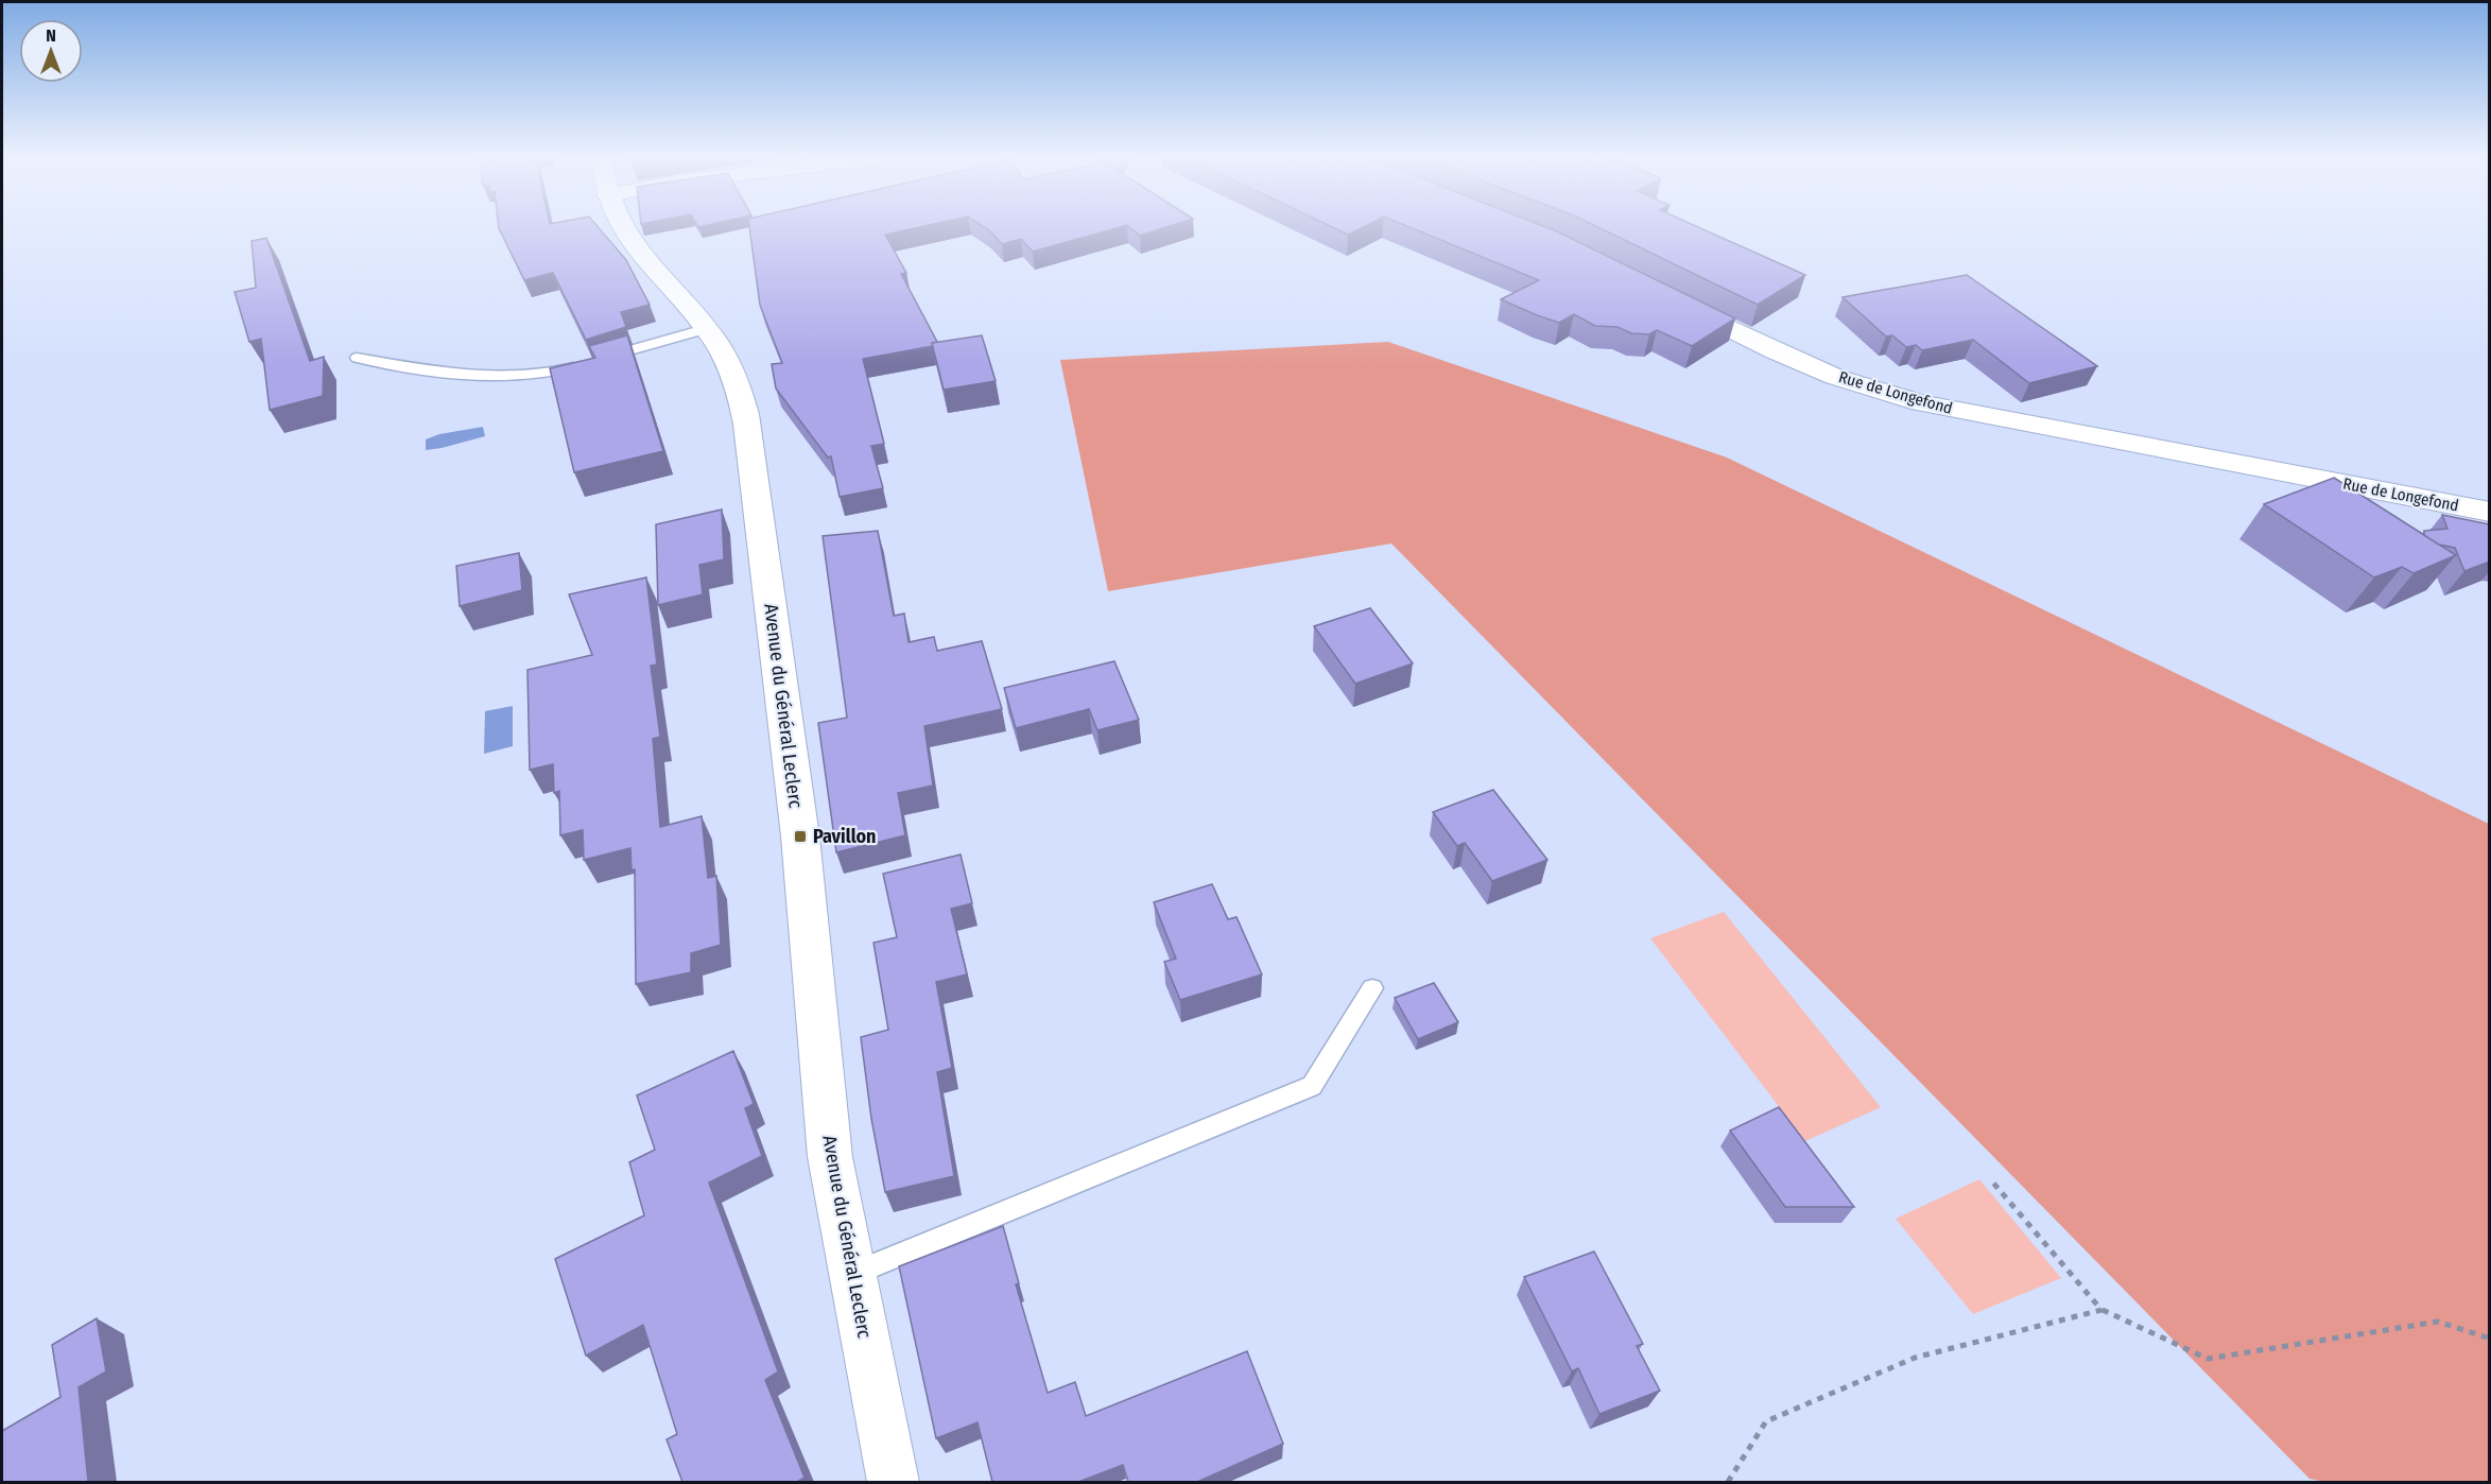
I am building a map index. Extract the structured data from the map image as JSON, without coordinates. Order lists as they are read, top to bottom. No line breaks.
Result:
{"streets":{"main road":["Rue de Longefond","Avenue du Général Leclerc"]},"places":{"transit":["Pavillon"]},"north":"top"}
